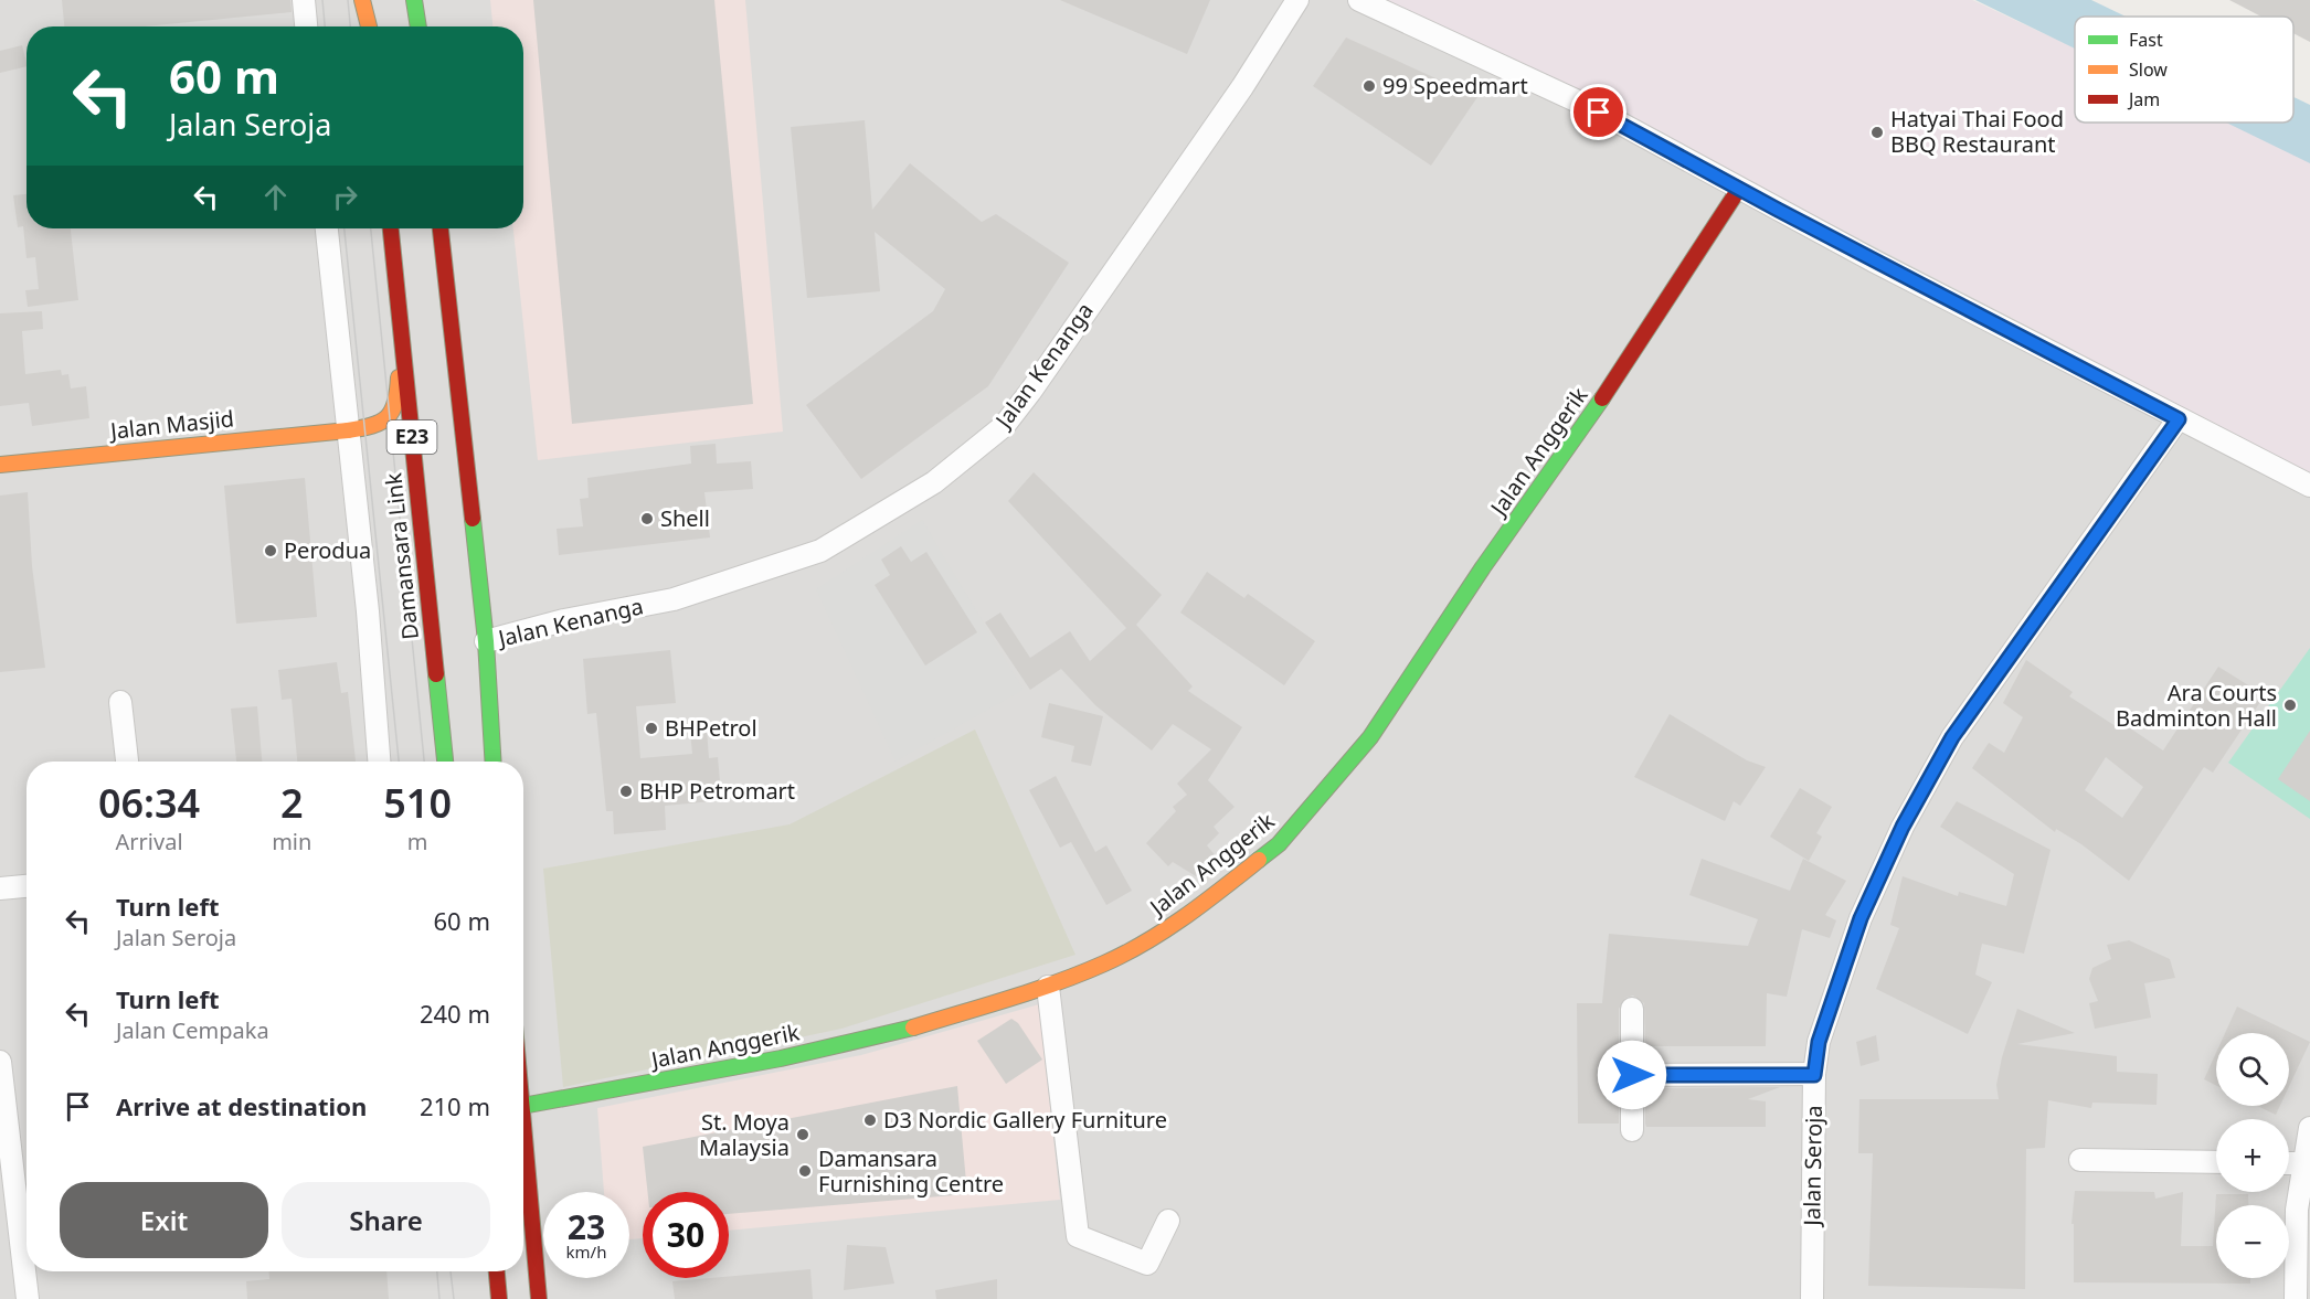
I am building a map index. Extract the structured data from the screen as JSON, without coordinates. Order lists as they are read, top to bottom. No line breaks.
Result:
{"streets":{"main road":["Jalan Masjid","E23","Jalan Anggerik","Damansara Link"],"street":["Jalan Kenanga","Jalan Seroja"]},"crossings":[["Jalan Kenanga","E23"],["Jalan Masjid","Damansara Link"]],"places":["99 Speedmart","Hatyai Thai Food BBQ Restaurant","Shell","Perodua","Ara Courts Badminton Hall","BHPetrol","BHP Petromart","D3 Nordic Gallery Furniture","St. Moya Malaysia","Damansara Furnishing Centre"],"legend":["Fast","Slow","Jam"],"page":{"turn":["60 m","Jalan Seroja"],"eta":["06:34","Arrival","2","min","510","m"],"list":[{"name":"Turn left","note":"Jalan Seroja","value":"60 m"},{"name":"Turn left","note":"Jalan Cempaka","value":"240 m"},{"name":"Arrive at destination","value":"210 m"}],"map_buttons":["+","−"],"buttons":["Exit","Share"],"speed":"23 km/h","limit":"30"}}
